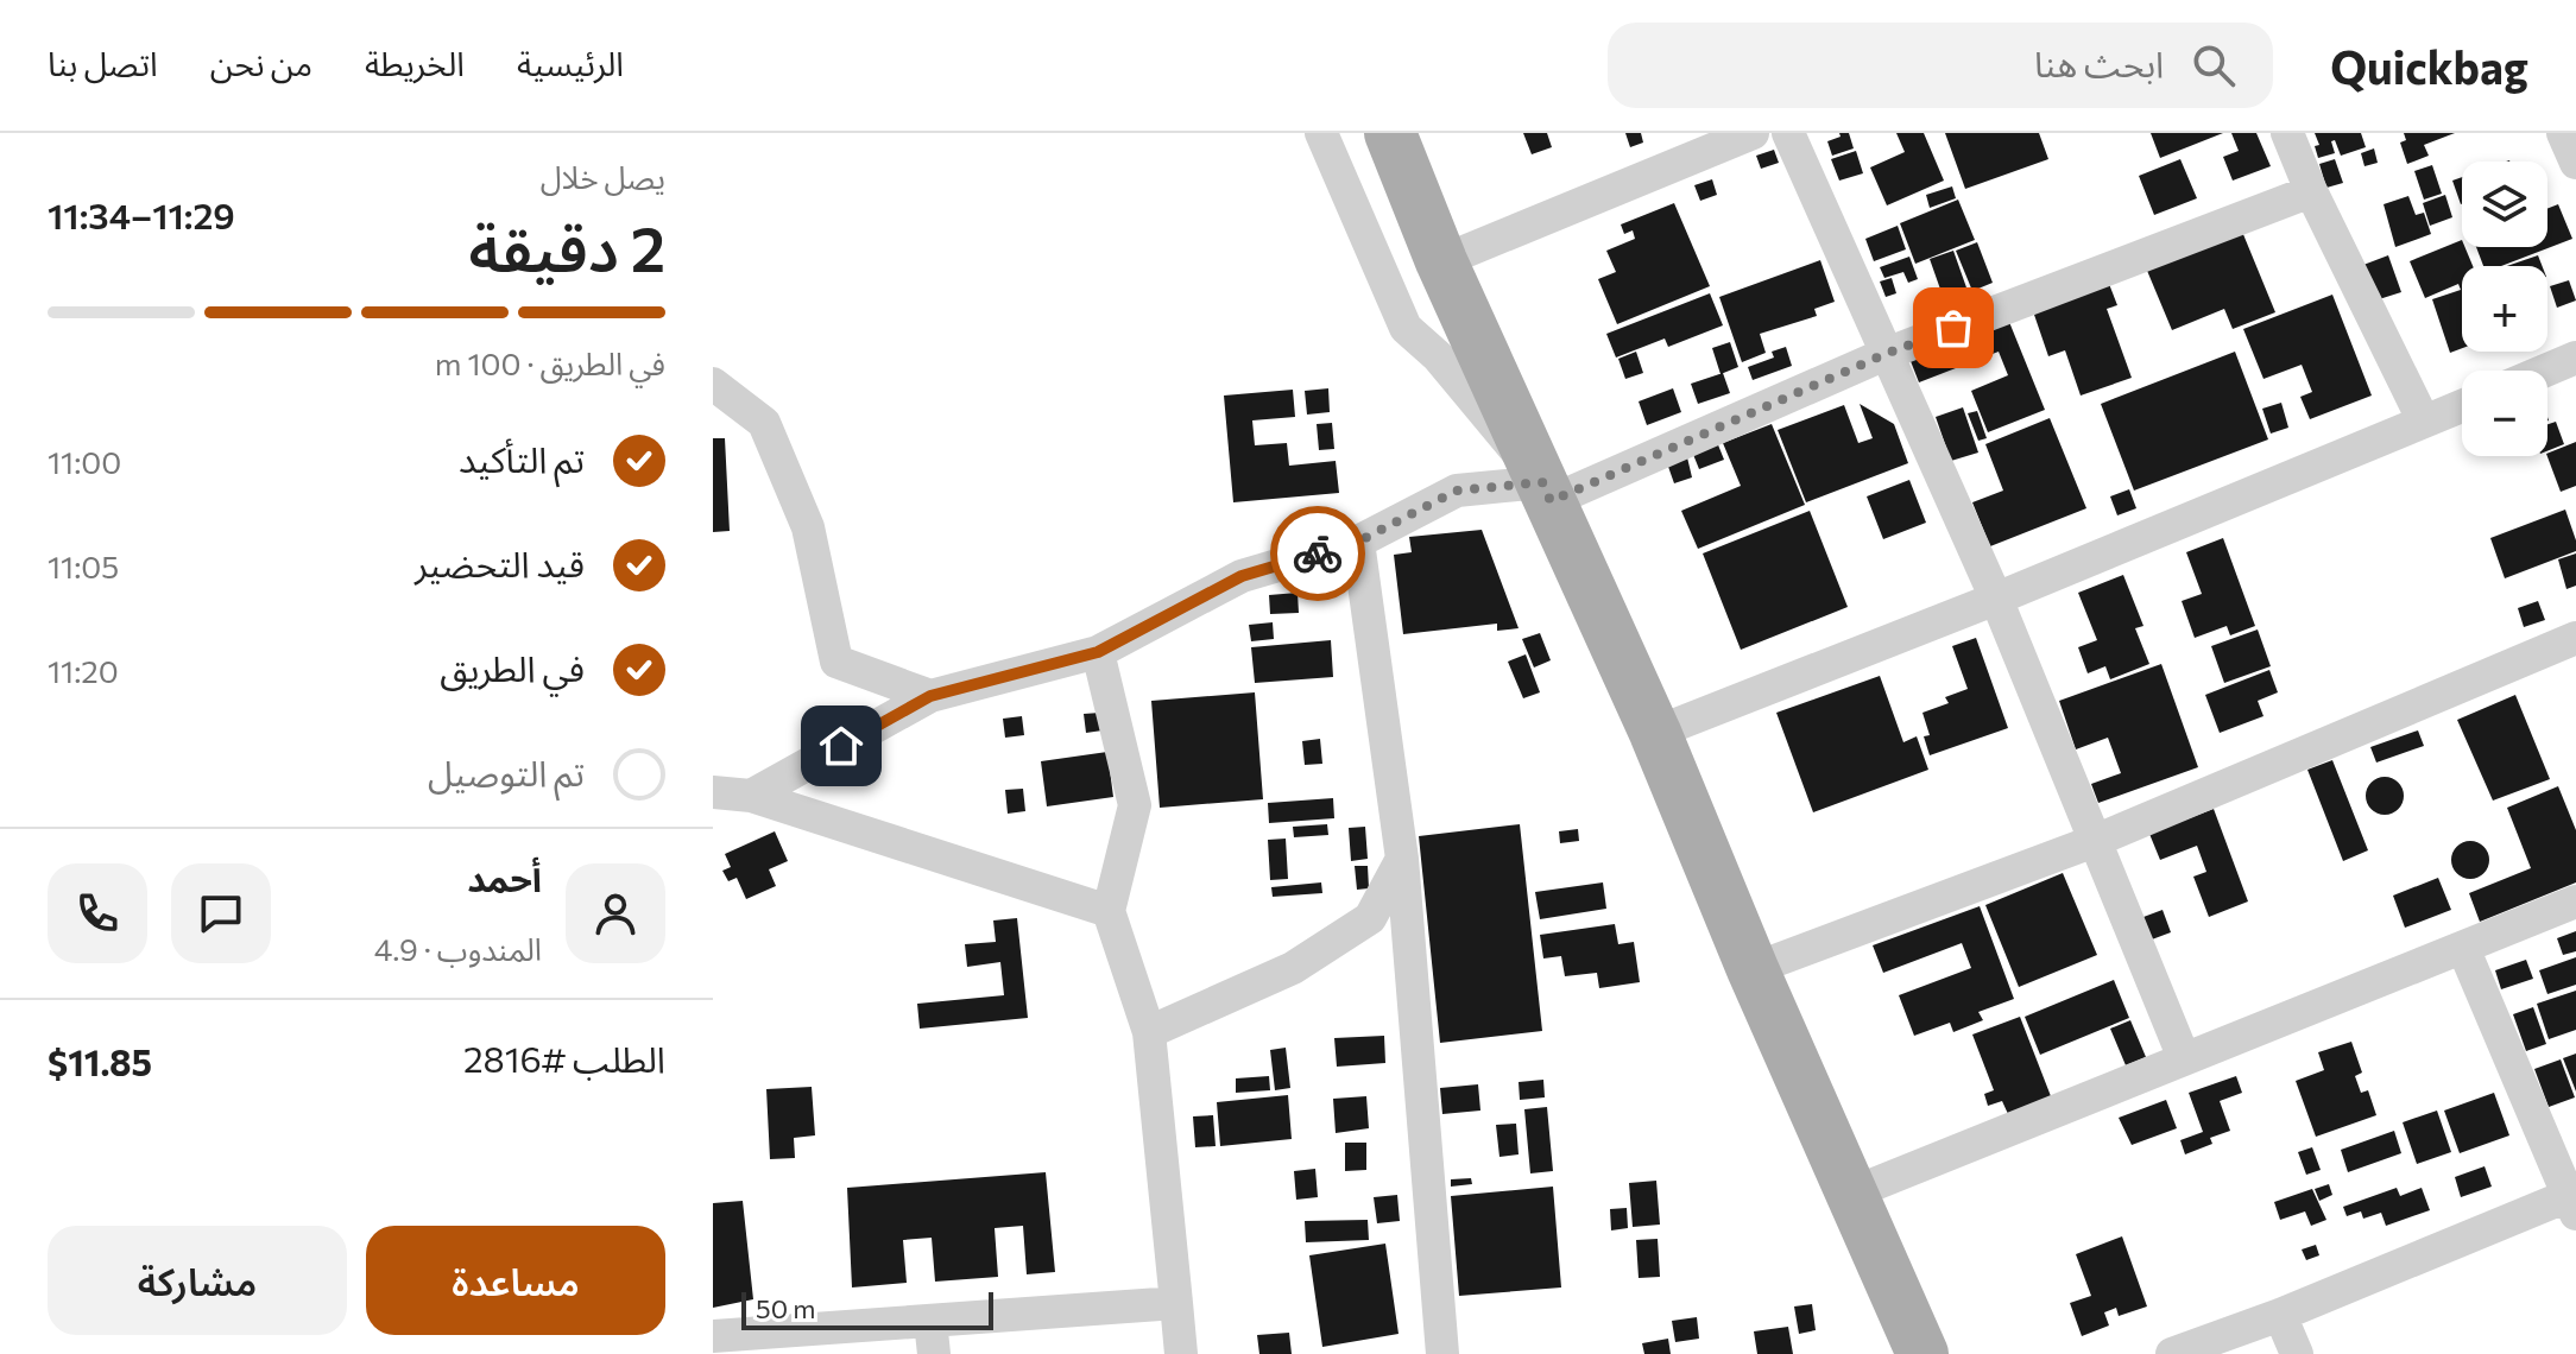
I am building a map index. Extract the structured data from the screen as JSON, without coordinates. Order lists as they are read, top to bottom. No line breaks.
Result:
{"scale_bar":"50 m","page":{"header":"Quickbag","search":"ابحث هنا","nav":["الرئيسية","الخريطة","من نحن","اتصل بنا"],"heading":["2 دقيقة","يصل خلال","11:29–11:34"],"panel":["أحمد","المندوب · 4.9","الطلب #2816","$11.85"],"map_buttons":["+","−"],"bar":"في الطريق · 100 m","list":[["تم التأكيد","11:00"],["قيد التحضير","11:05"],["في الطريق","11:20"],"تم التوصيل"],"buttons":["مساعدة","مشاركة"],"scale":"50 m"}}
